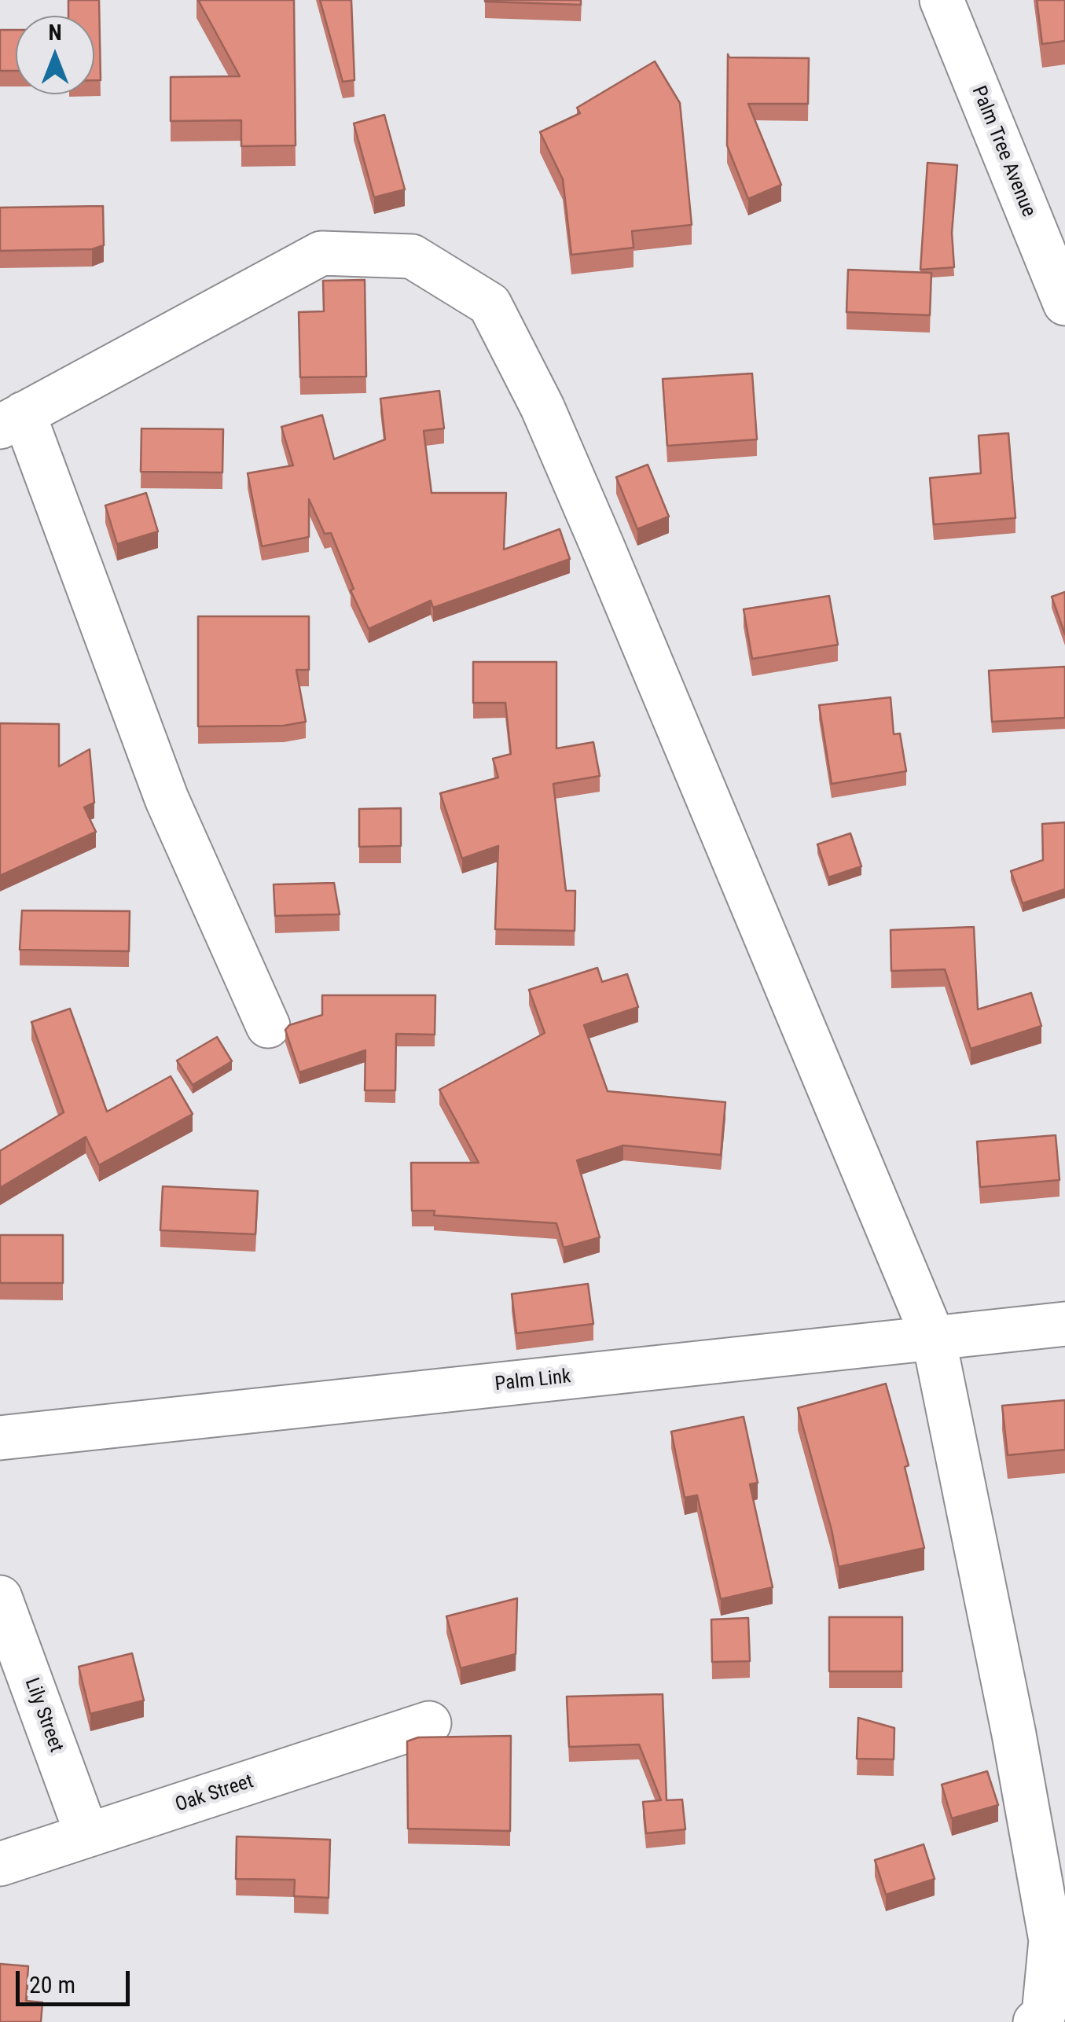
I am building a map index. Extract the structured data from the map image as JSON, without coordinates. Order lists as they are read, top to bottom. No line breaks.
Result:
{"streets":{"street":["Palm Tree Avenue","Palm Link","Lily Street","Oak Street"]},"crossings":[["Lily Street","Oak Street"]],"scale_bar":"20 m","north":"top"}
